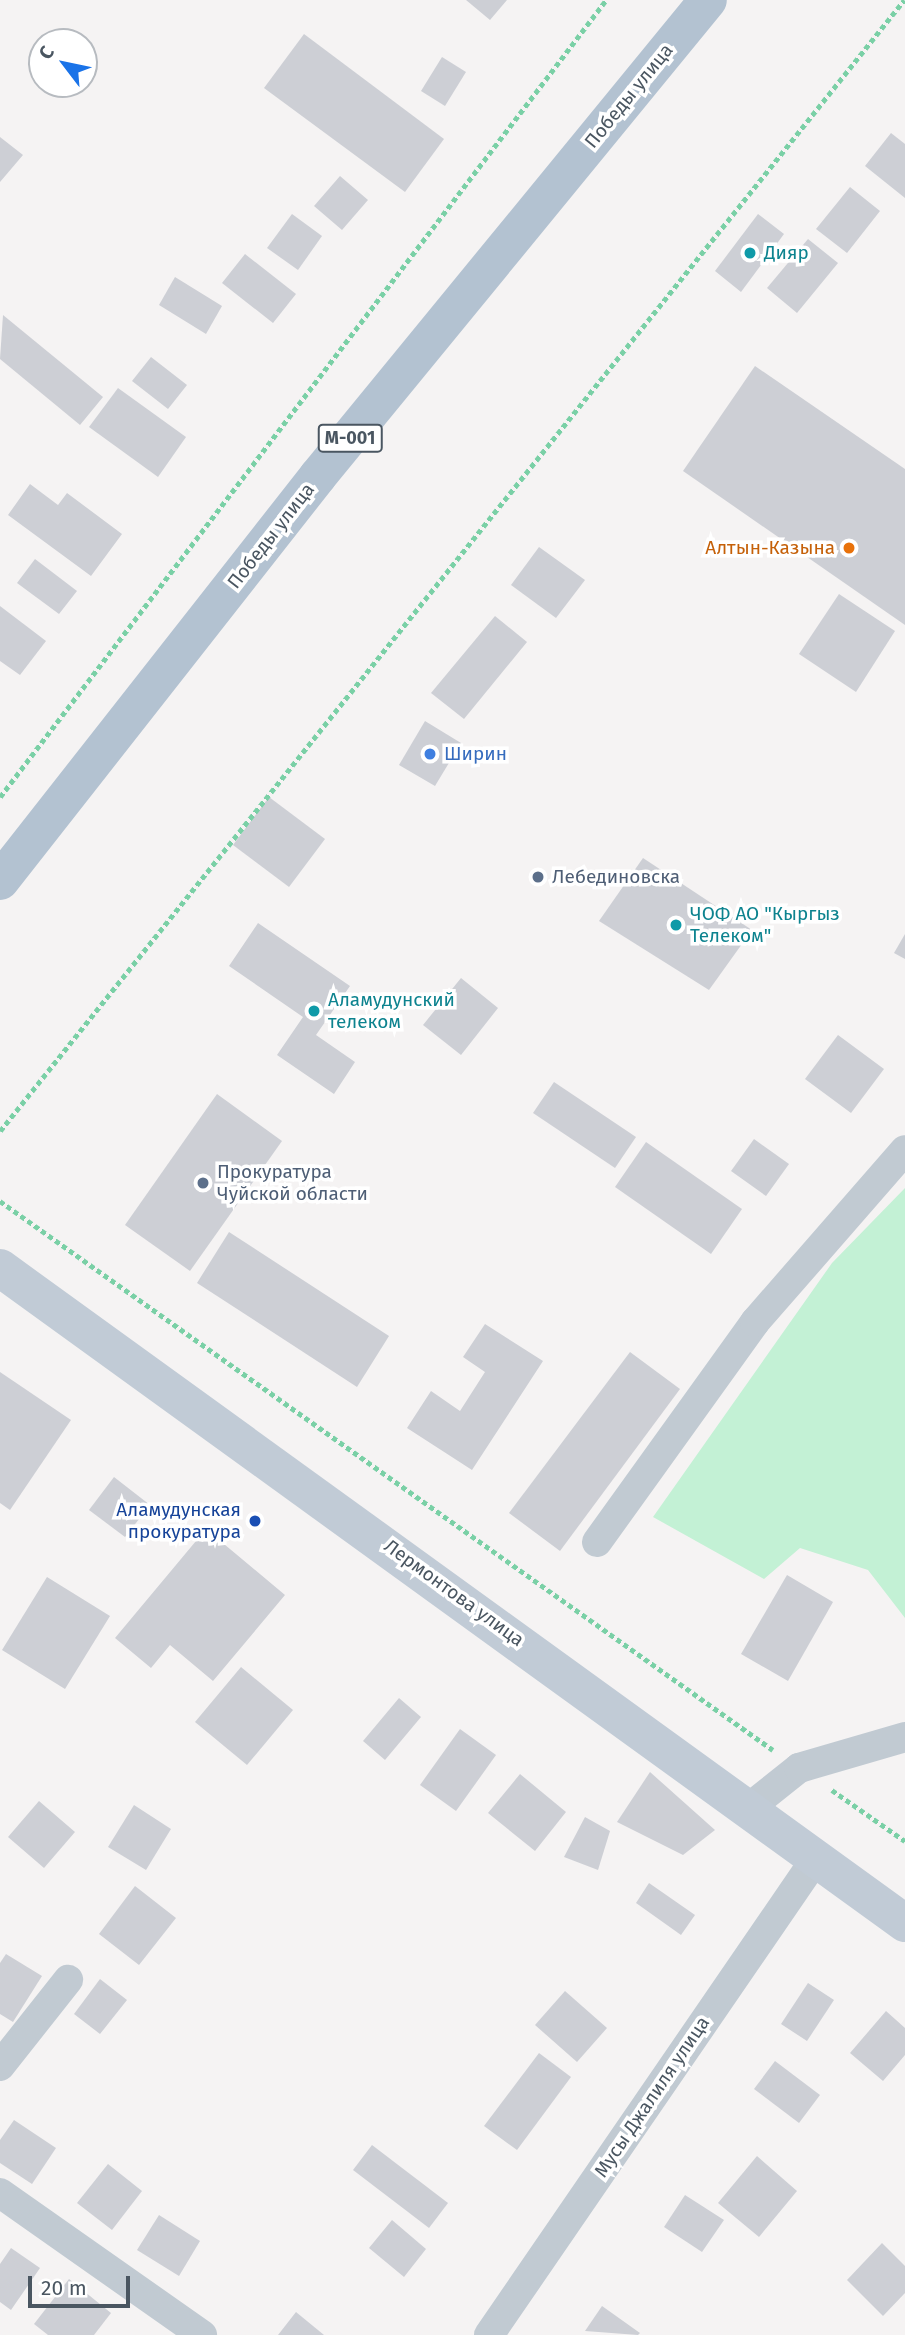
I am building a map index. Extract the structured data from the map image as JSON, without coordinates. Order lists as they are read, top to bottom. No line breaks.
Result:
{"streets":{"main road":["Победы улица","М-001","Лермонтова улица"],"street":["Мусы Джалиля улица"]},"crossings":[["Лермонтова улица","Мусы Джалиля улица"]],"places":["Дияр","Алтын-Казына","Ширин","Лебединовска","ЧОФ АО \"Кыргыз Телеком\"","Аламудунский телеком","Прокуратура Чуйской области","Аламудунская прокуратура"],"scale_bar":"20 m","north":"top left"}
